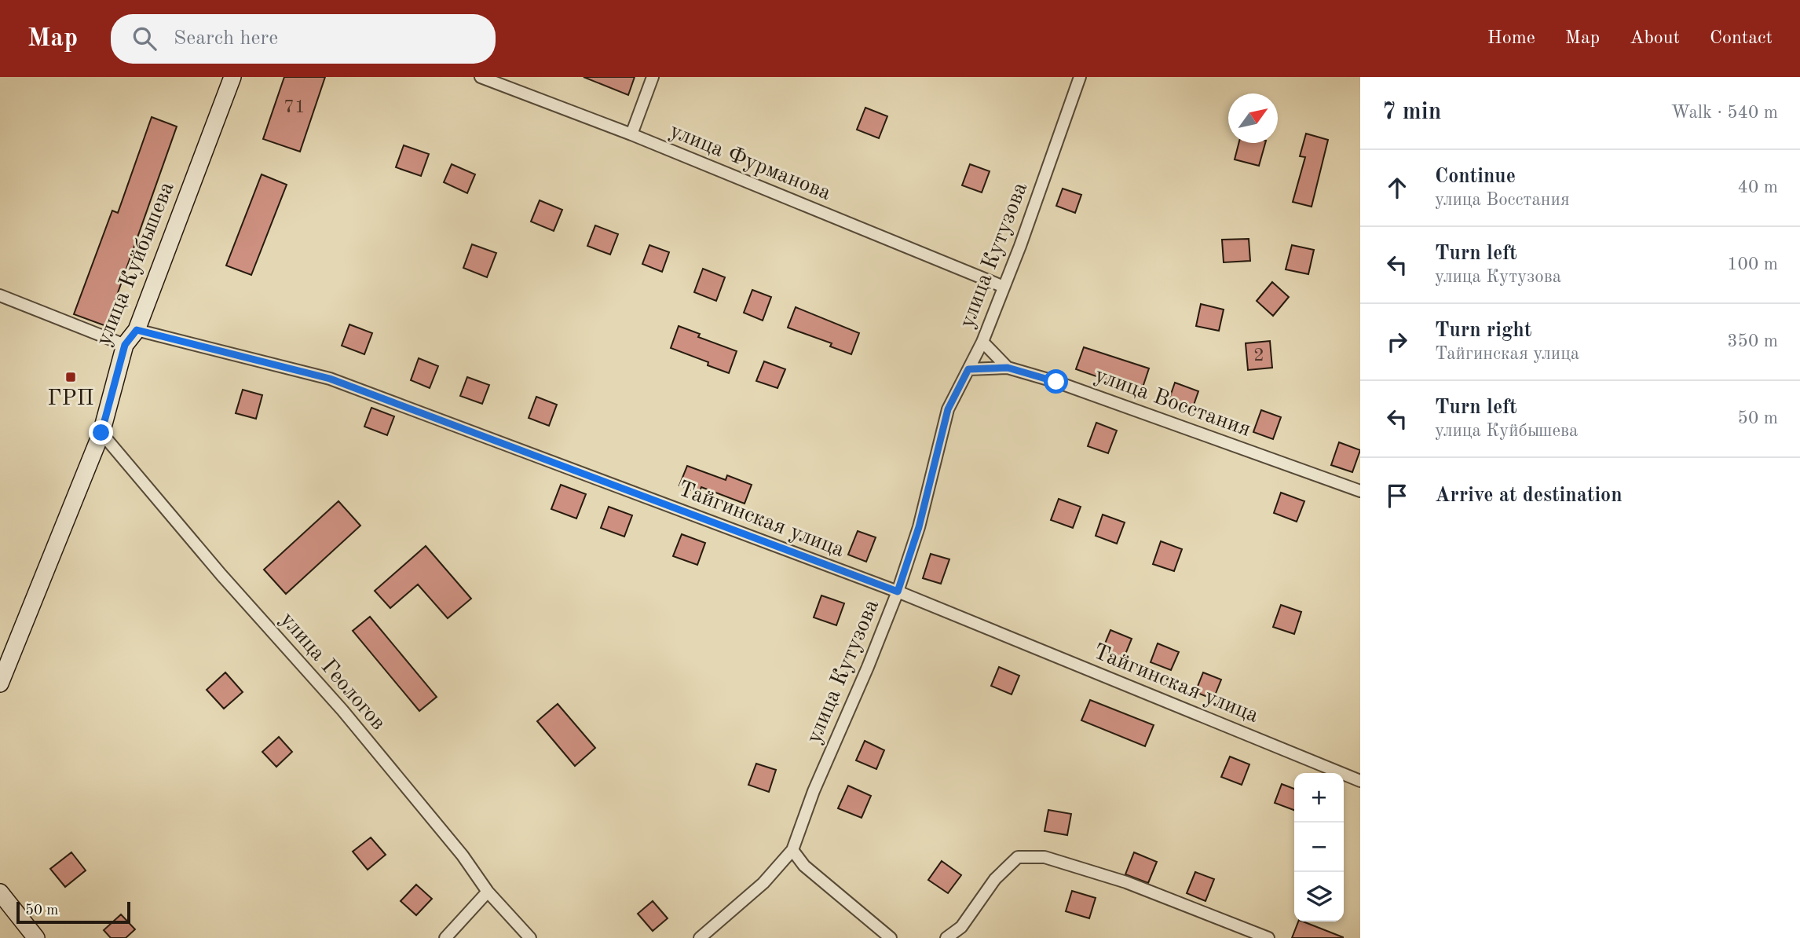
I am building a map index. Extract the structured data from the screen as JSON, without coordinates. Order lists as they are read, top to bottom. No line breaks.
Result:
{"streets":{"street":["улица Фурманова","улица Кутузова","улица Куйбышева","улица Восстания","Тайгинская улица","улица Геологов"]},"crossings":[["улица Фурманова","улица Кутузова"],["улица Кутузова","улица Восстания"],["улица Кутузова","Тайгинская улица"],["улица Куйбышева","Тайгинская улица"],["улица Куйбышева","улица Геологов"]],"places":{"transit":["ГРП"]},"house_numbers":["71","2"],"scale_bar":"50 m","north":"top right","page":{"header":"Map","search":"Search here","nav":["Home","Map","About","Contact"],"heading":["7 min","Walk · 540 m"],"list":[["Continue","улица Восстания","40 m"],["Turn left","улица Кутузова","100 m"],["Turn right","Тайгинская улица","350 m"],["Turn left","улица Куйбышева","50 m"],"Arrive at destination"],"map_buttons":["+","−"],"scale":"50 m"}}
